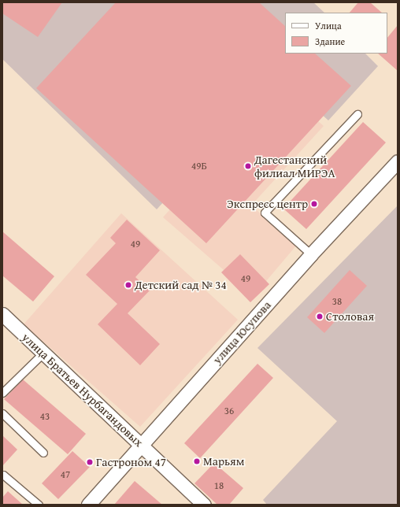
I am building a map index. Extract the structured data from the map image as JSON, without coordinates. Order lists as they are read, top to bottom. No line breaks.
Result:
{"streets":{"street":["улица Юсупова","улица Братьев Нурбагандовых"]},"crossings":[["улица Юсупова","улица Братьев Нурбагандовых"]],"places":["Дагестанский филиал МИРЭА","Экспресс центр","Детский сад № 34","Столовая","Марьям","Гастроном 47"],"house_numbers":["49Б","49","49","38","36","43","47","18"],"legend":["Улица","Здание"]}
